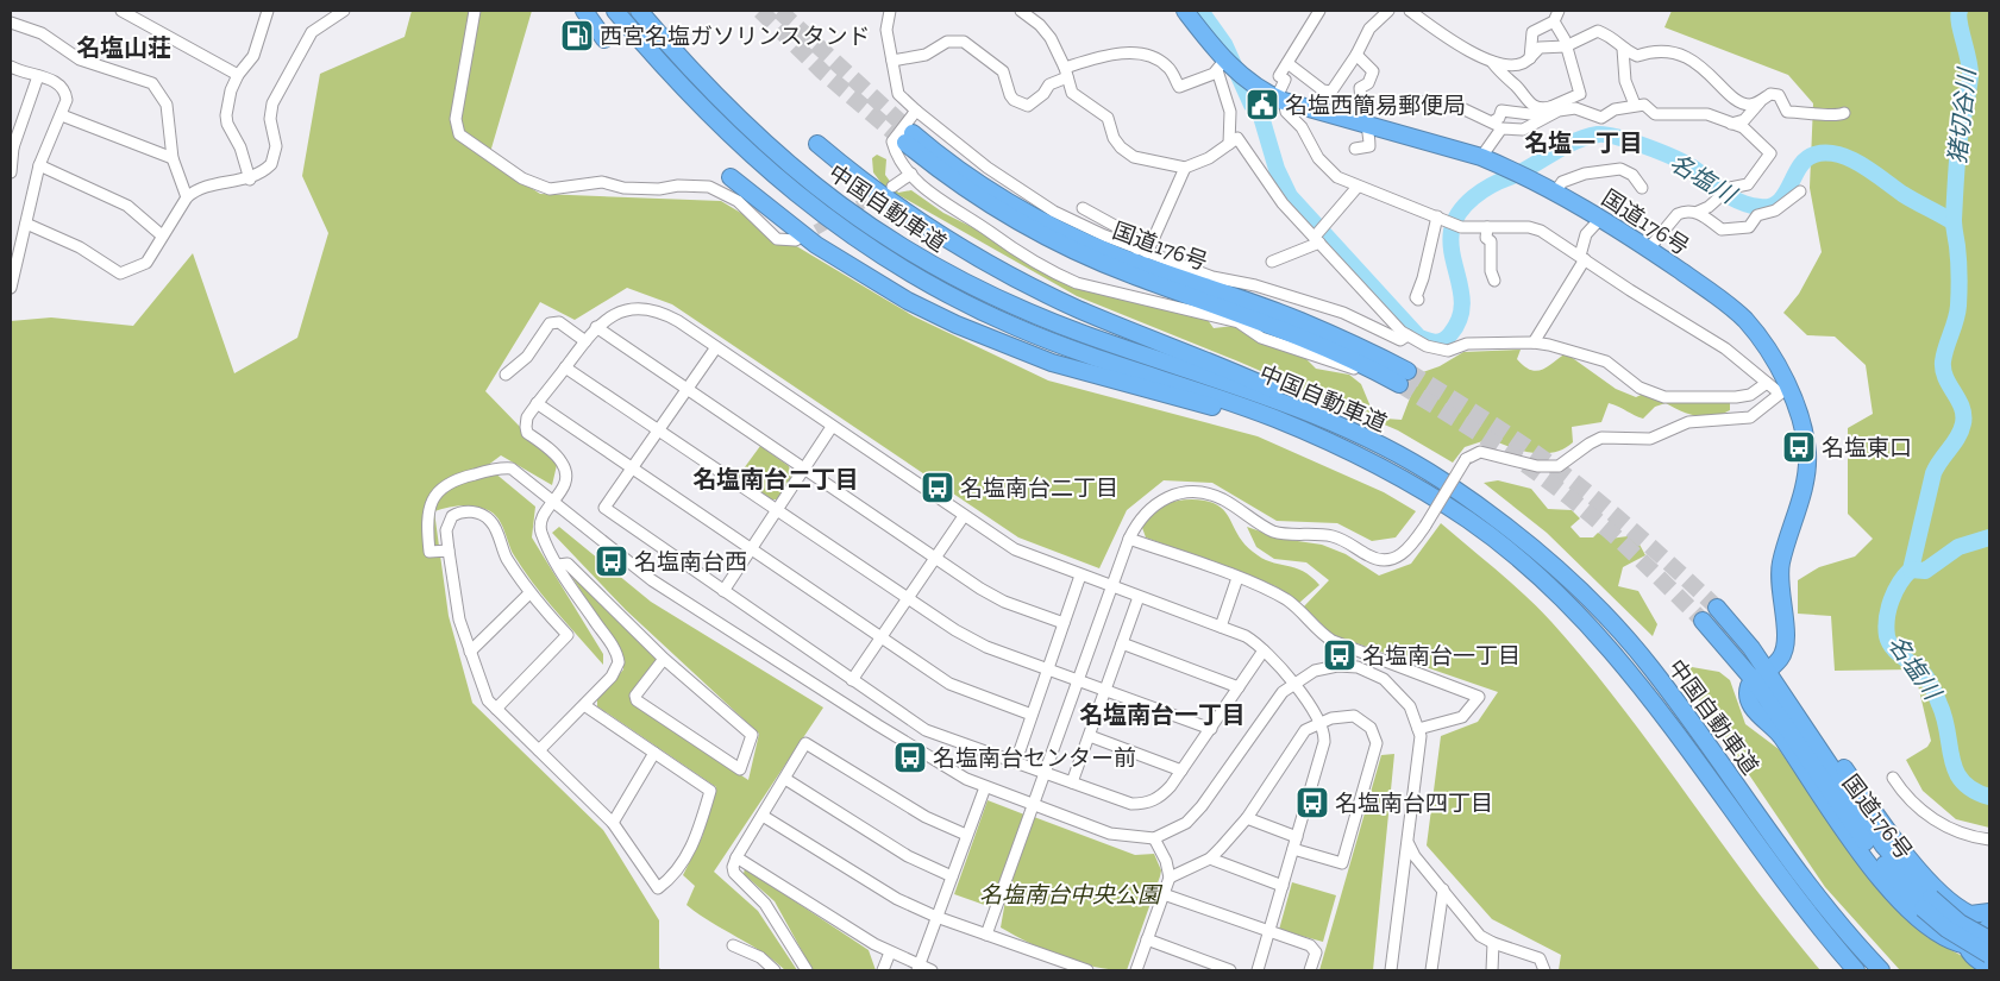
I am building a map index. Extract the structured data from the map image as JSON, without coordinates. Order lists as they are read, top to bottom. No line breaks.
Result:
{"streets":{"highway":["中国自動車道","国道176号"]},"districts":["名塩山荘","名塩一丁目","名塩南台二丁目","名塩南台一丁目"],"water":["猪切谷川","名塩川"],"parks":["名塩南台中央公園"],"places":{"fuel station":["西宮名塩ガソリンスタンド"],"public building":["名塩西簡易郵便局"],"bus stop":["名塩東口","名塩南台二丁目","名塩南台西","名塩南台一丁目","名塩南台センター前","名塩南台四丁目"]}}
